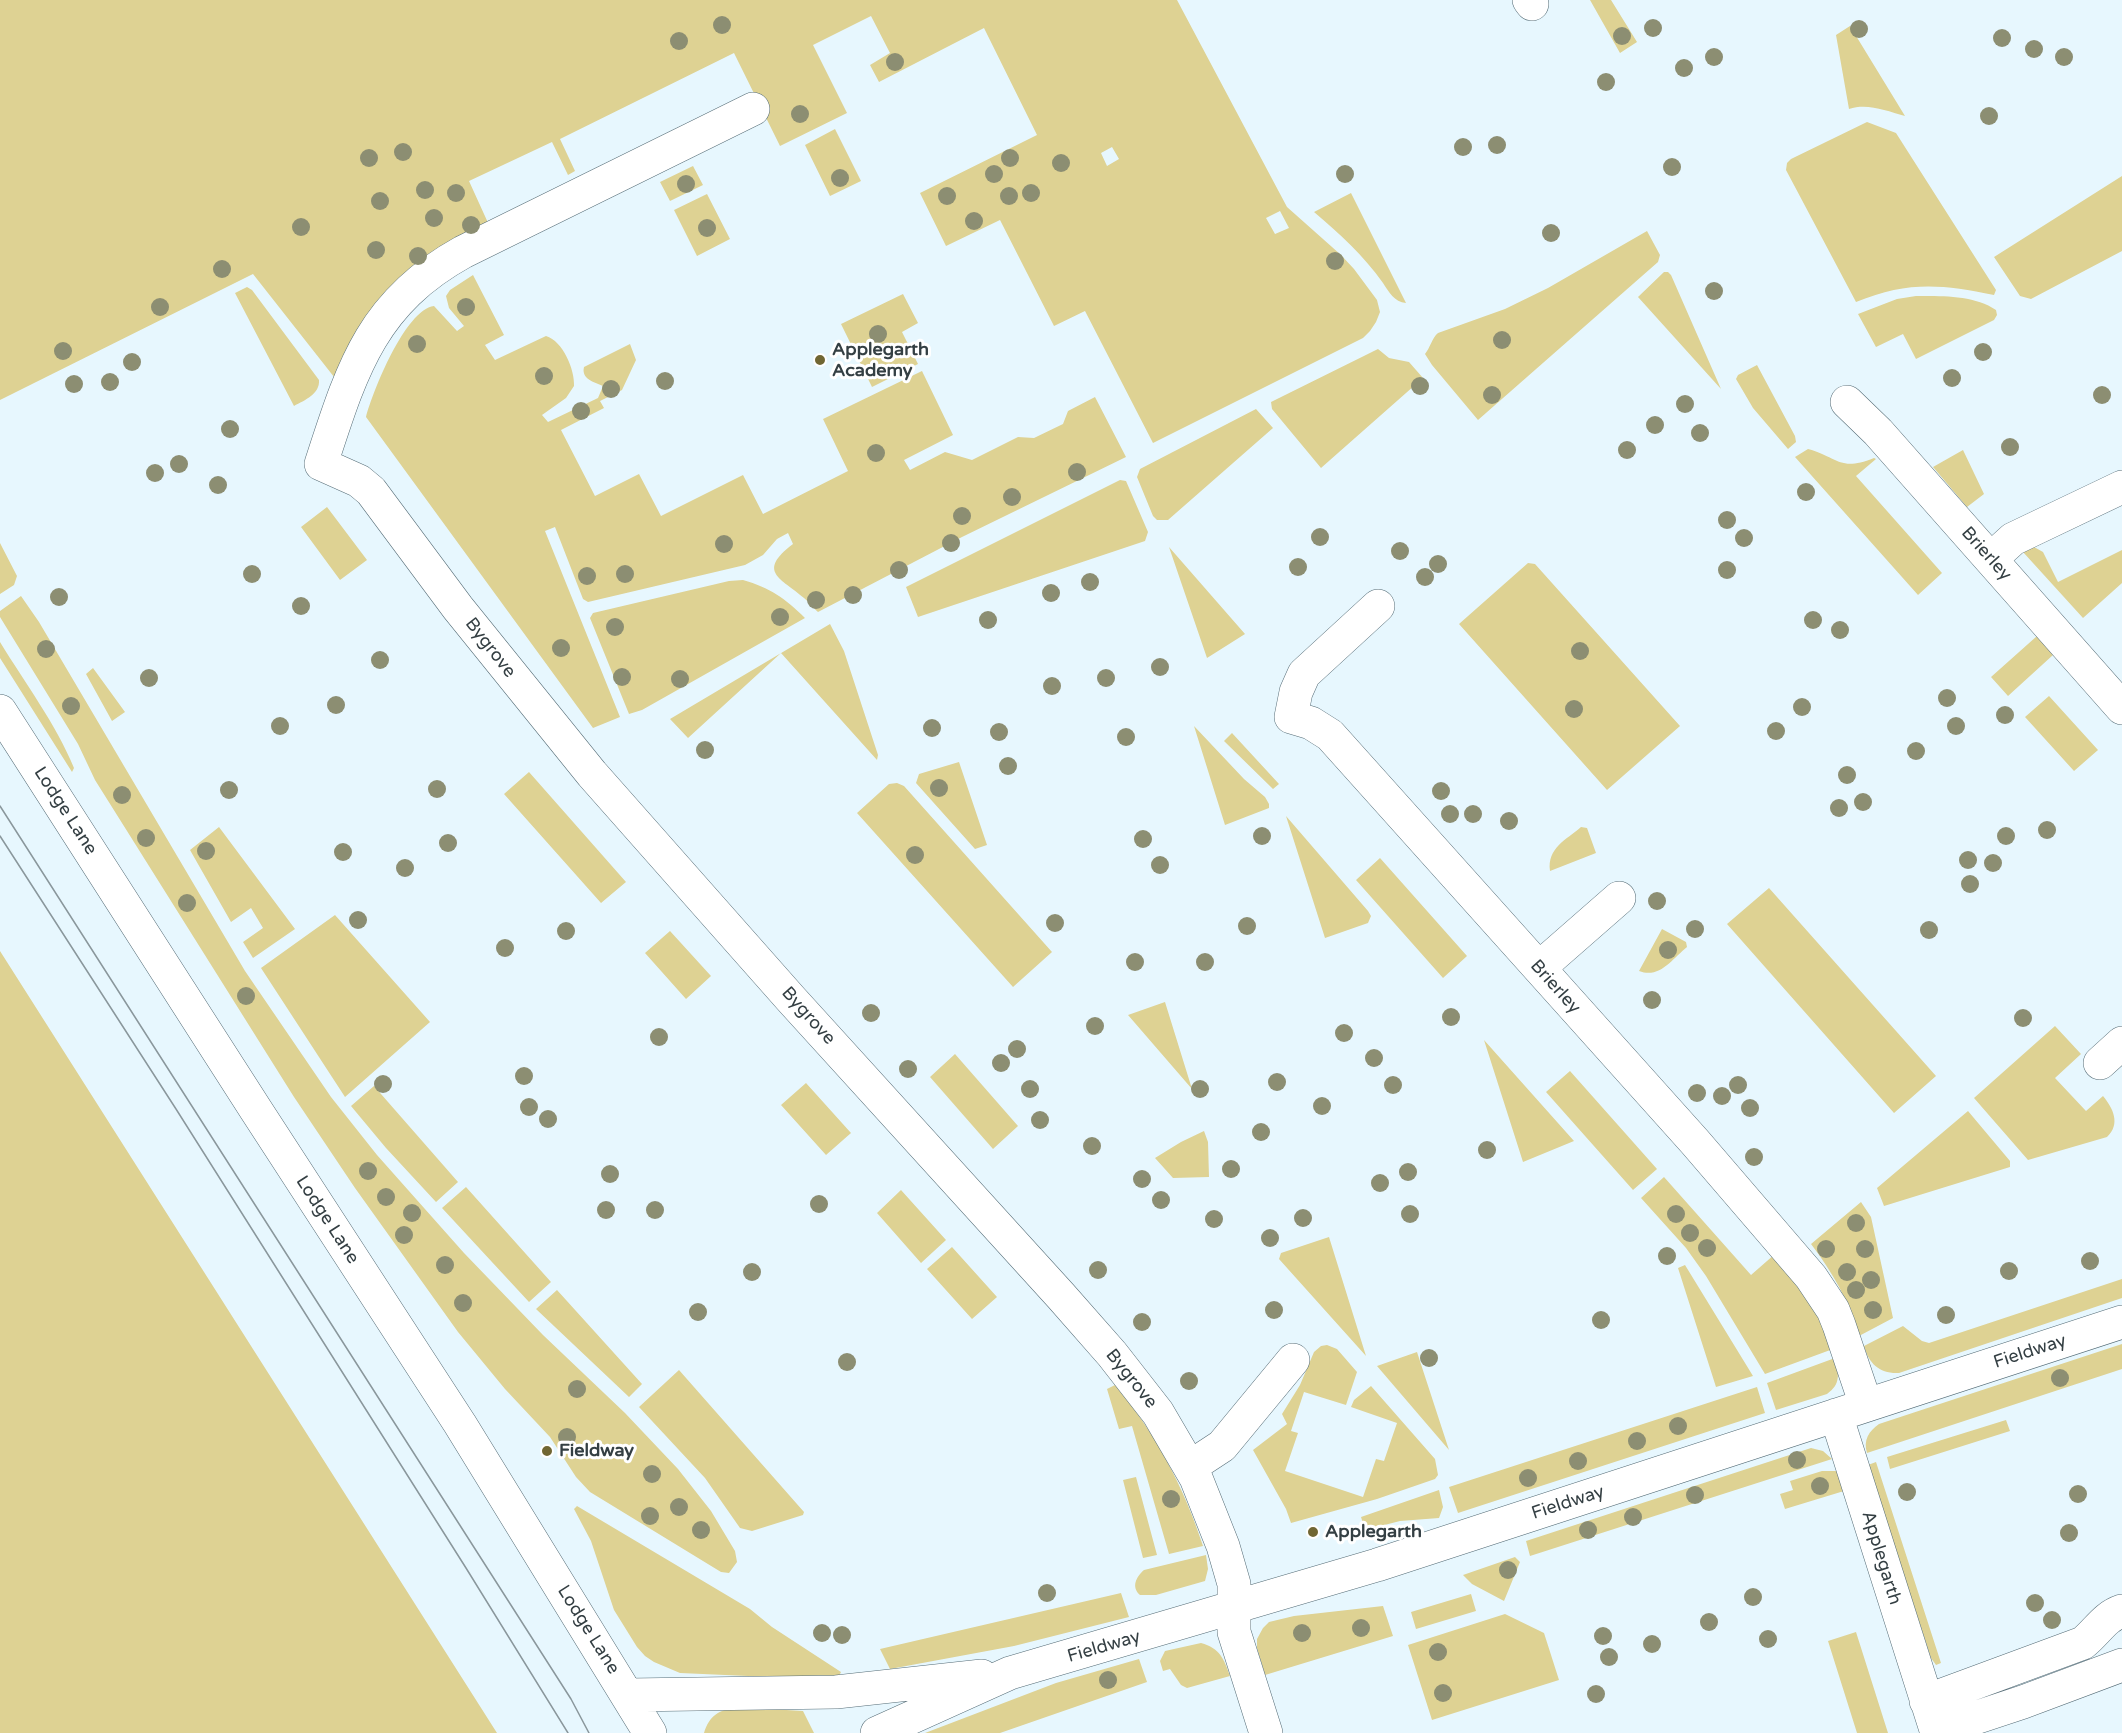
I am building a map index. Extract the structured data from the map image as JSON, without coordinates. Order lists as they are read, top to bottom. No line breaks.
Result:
{"streets":{"street":["Brierley","Bygrove","Lodge Lane","Fieldway","Applegarth"]},"crossings":[["Brierley","Fieldway"],["Brierley","Applegarth"],["Bygrove","Fieldway"],["Lodge Lane","Fieldway"],["Fieldway","Applegarth"]],"places":["Applegarth Academy","Fieldway","Applegarth"]}
